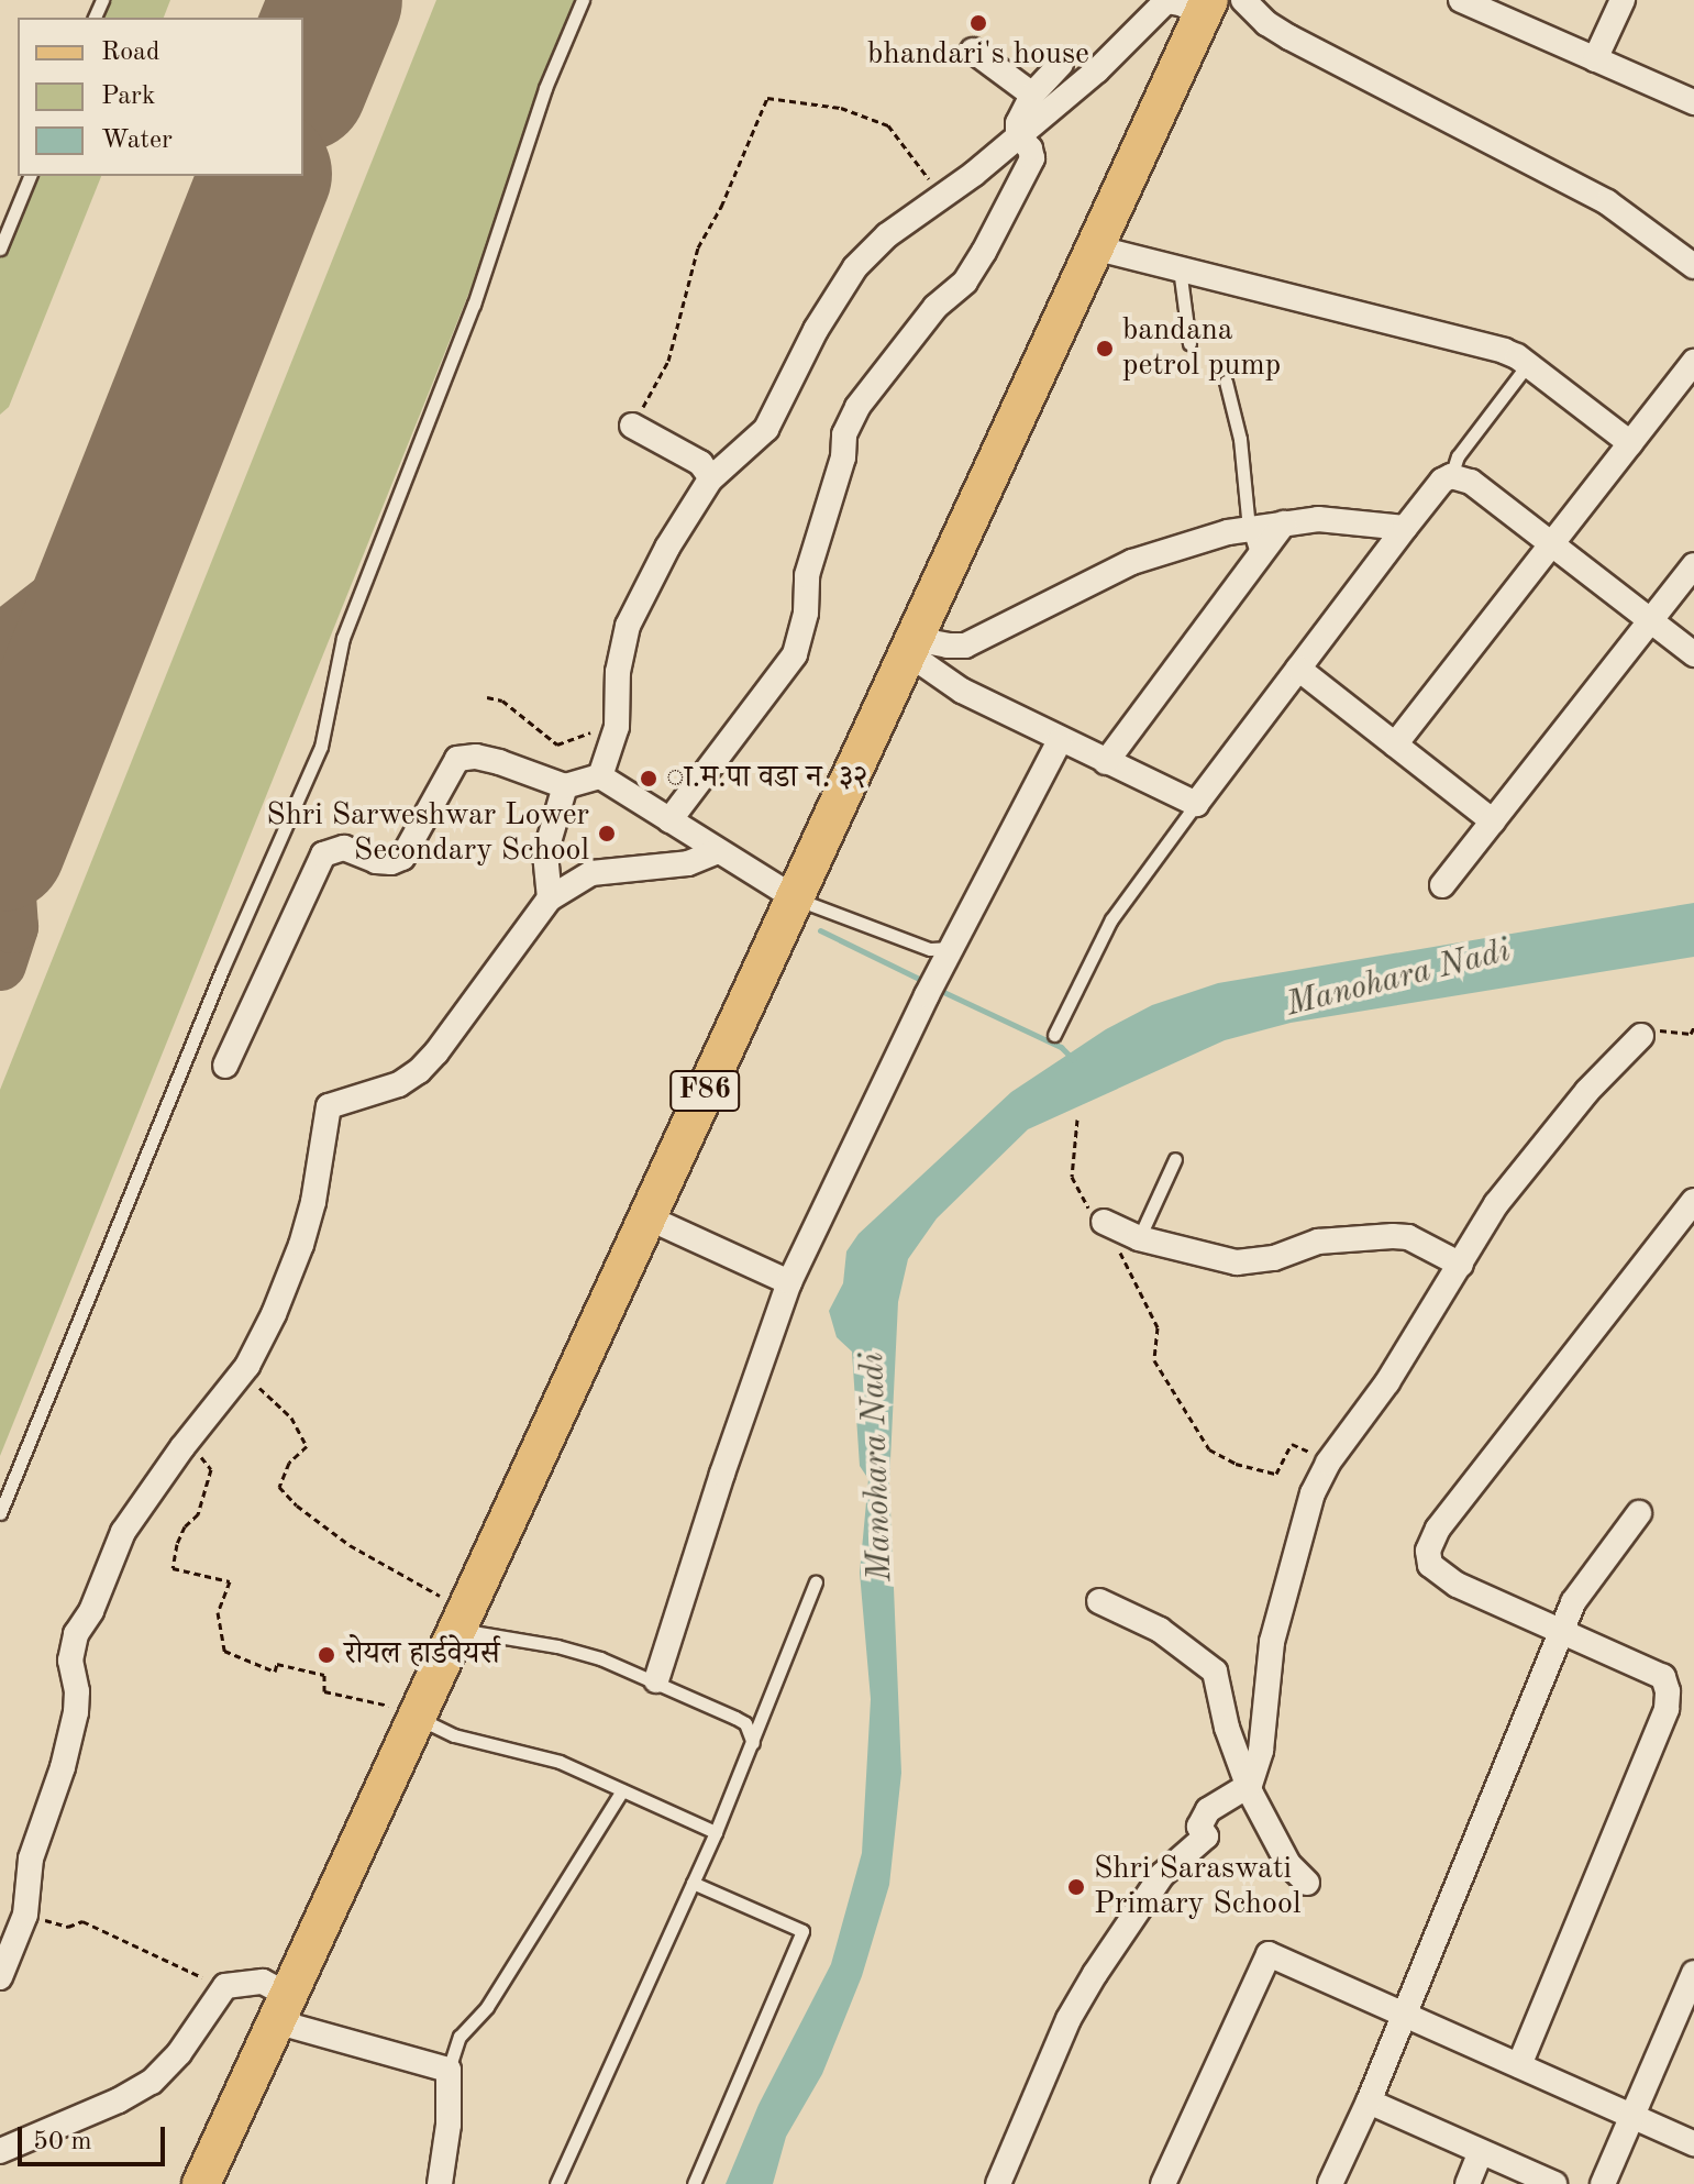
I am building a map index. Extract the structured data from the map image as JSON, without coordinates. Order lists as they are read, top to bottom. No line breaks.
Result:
{"streets":{"main road":["F86"]},"water":["Manohara Nadi"],"places":["bhandari's house","bandana petrol pump","ा.म.पा वडा न. ३२","Shri Sarweshwar Lower Secondary School","रोयल हार्डवेयर्स","Shri Saraswati Primary School"],"legend":["Road","Park","Water"],"scale_bar":"50 m"}
